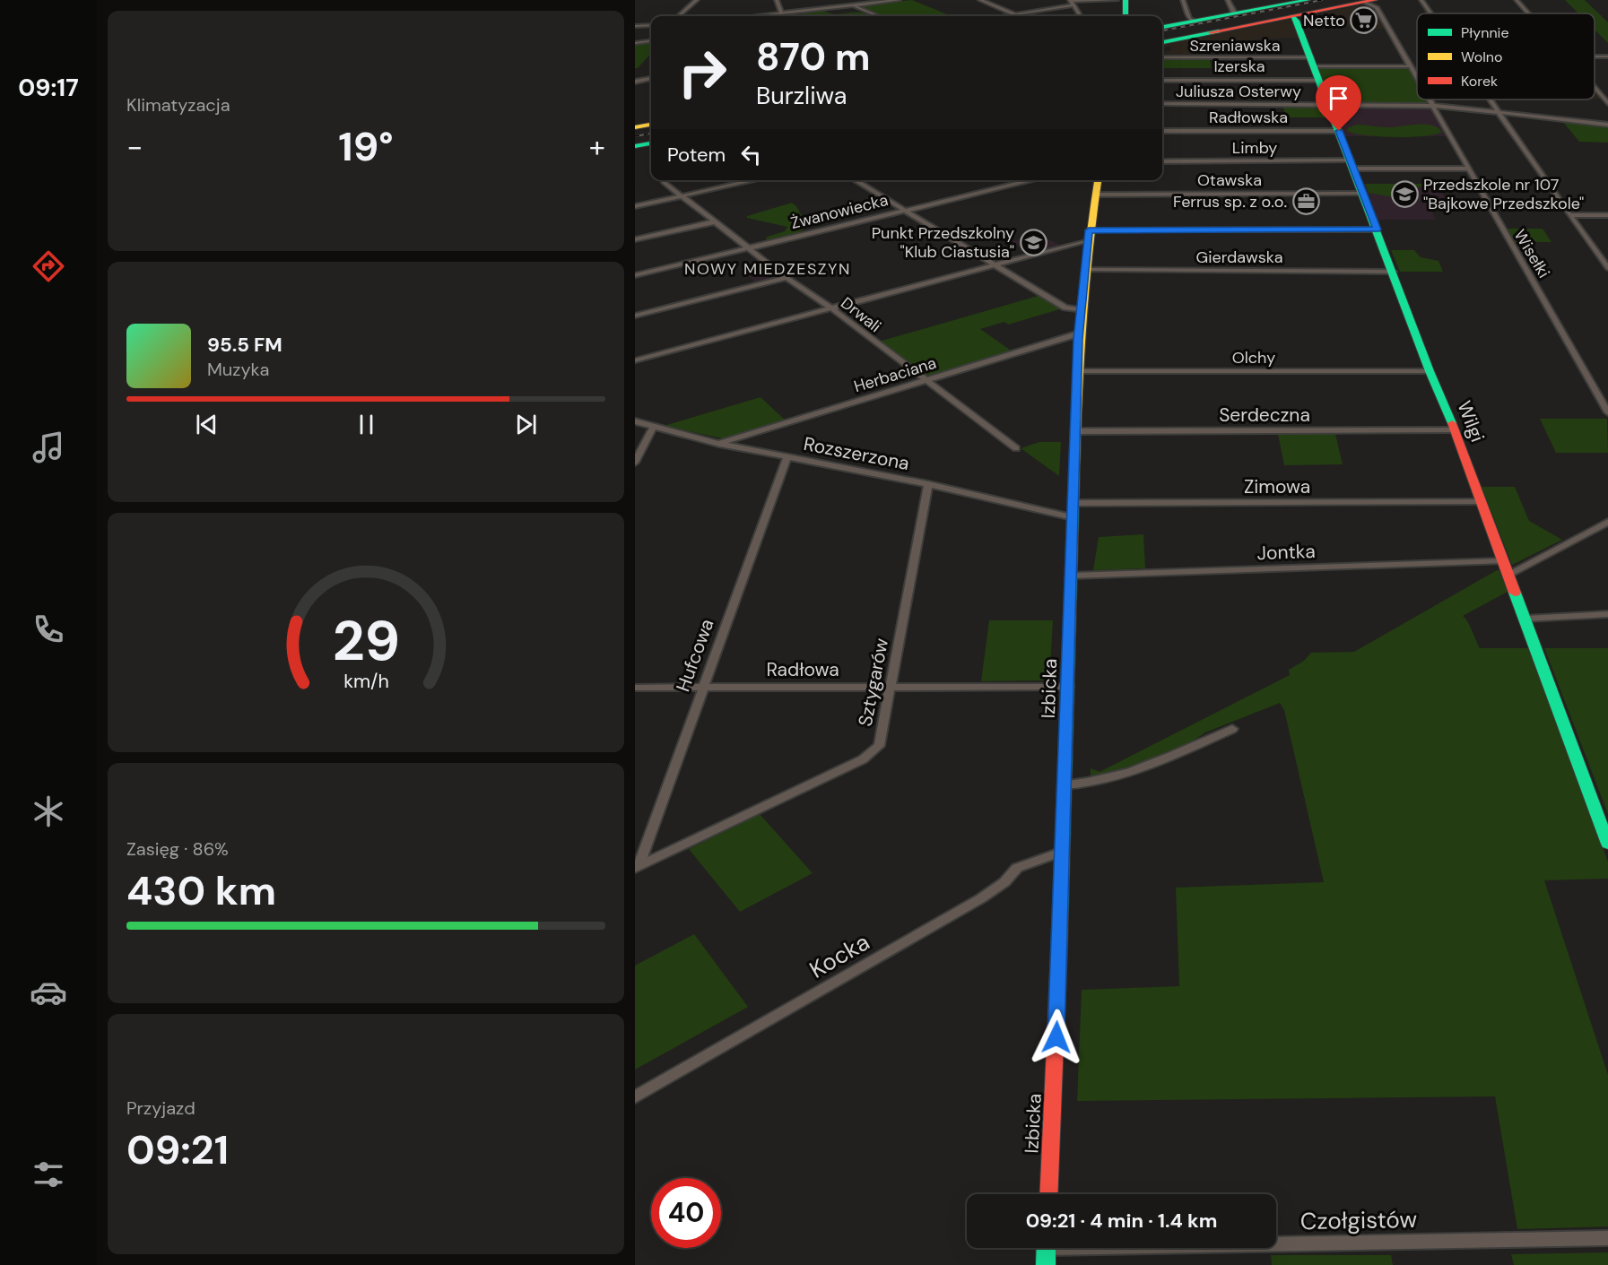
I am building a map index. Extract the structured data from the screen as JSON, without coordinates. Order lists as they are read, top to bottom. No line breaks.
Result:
{"streets":{"street":["Szreniawska","Izerska","Juliusza Osterwy","Radłowska","Limby","Otawska","Żwanowiecka","Wisełki","Gierdawska","Drwali","Olchy","Herbaciana","Serdeczna","Wilgi","Rozszerzona","Zimowa","Jontka","Hufcowa","Radłowa","Sztygarów","Izbicka","Kocka","Czołgistów"]},"crossings":[["Szreniawska","Wisełki"],["Szreniawska","Wilgi"],["Izerska","Wilgi"],["Juliusza Osterwy","Wisełki"],["Juliusza Osterwy","Wilgi"],["Radłowska","Wilgi"],["Limby","Wisełki"],["Limby","Wilgi"],["Otawska","Wilgi"],["Otawska","Izbicka"],["Żwanowiecka","Drwali"],["Gierdawska","Wilgi"],["Gierdawska","Izbicka"],["Drwali","Herbaciana"],["Olchy","Wilgi"],["Olchy","Izbicka"],["Herbaciana","Rozszerzona"],["Herbaciana","Izbicka"],["Serdeczna","Wilgi"],["Serdeczna","Izbicka"],["Wilgi","Zimowa"],["Wilgi","Jontka"],["Rozszerzona","Hufcowa"],["Rozszerzona","Sztygarów"],["Rozszerzona","Izbicka"],["Zimowa","Izbicka"],["Jontka","Izbicka"],["Hufcowa","Radłowa"],["Hufcowa","Sztygarów"],["Radłowa","Sztygarów"],["Radłowa","Izbicka"],["Izbicka","Kocka"]],"districts":["NOWY MIEDZESZYN"],"places":{"supermarket":["Netto"],"school or university":["Przedszkole nr 107 \"Bajkowe Przedszkole\"","Punkt Przedszkolny \"Klub Ciastusia\""],"office":["Ferrus sp. z o.o."]},"legend":["Płynnie","Wolno","Korek"],"page":{"tabs":"09:17","tile":["Klimatyzacja",["Zasięg · 86%","430 km"],["Przyjazd","09:21"]],"turn":["870 m","Burzliwa"],"heat":["−","19°","+"],"then":"Potem","song":["95.5 FM","Muzyka"],"limit":"40","trip":"09:21 · 4 min · 1.4 km","gauge":["29","km/h"]}}
